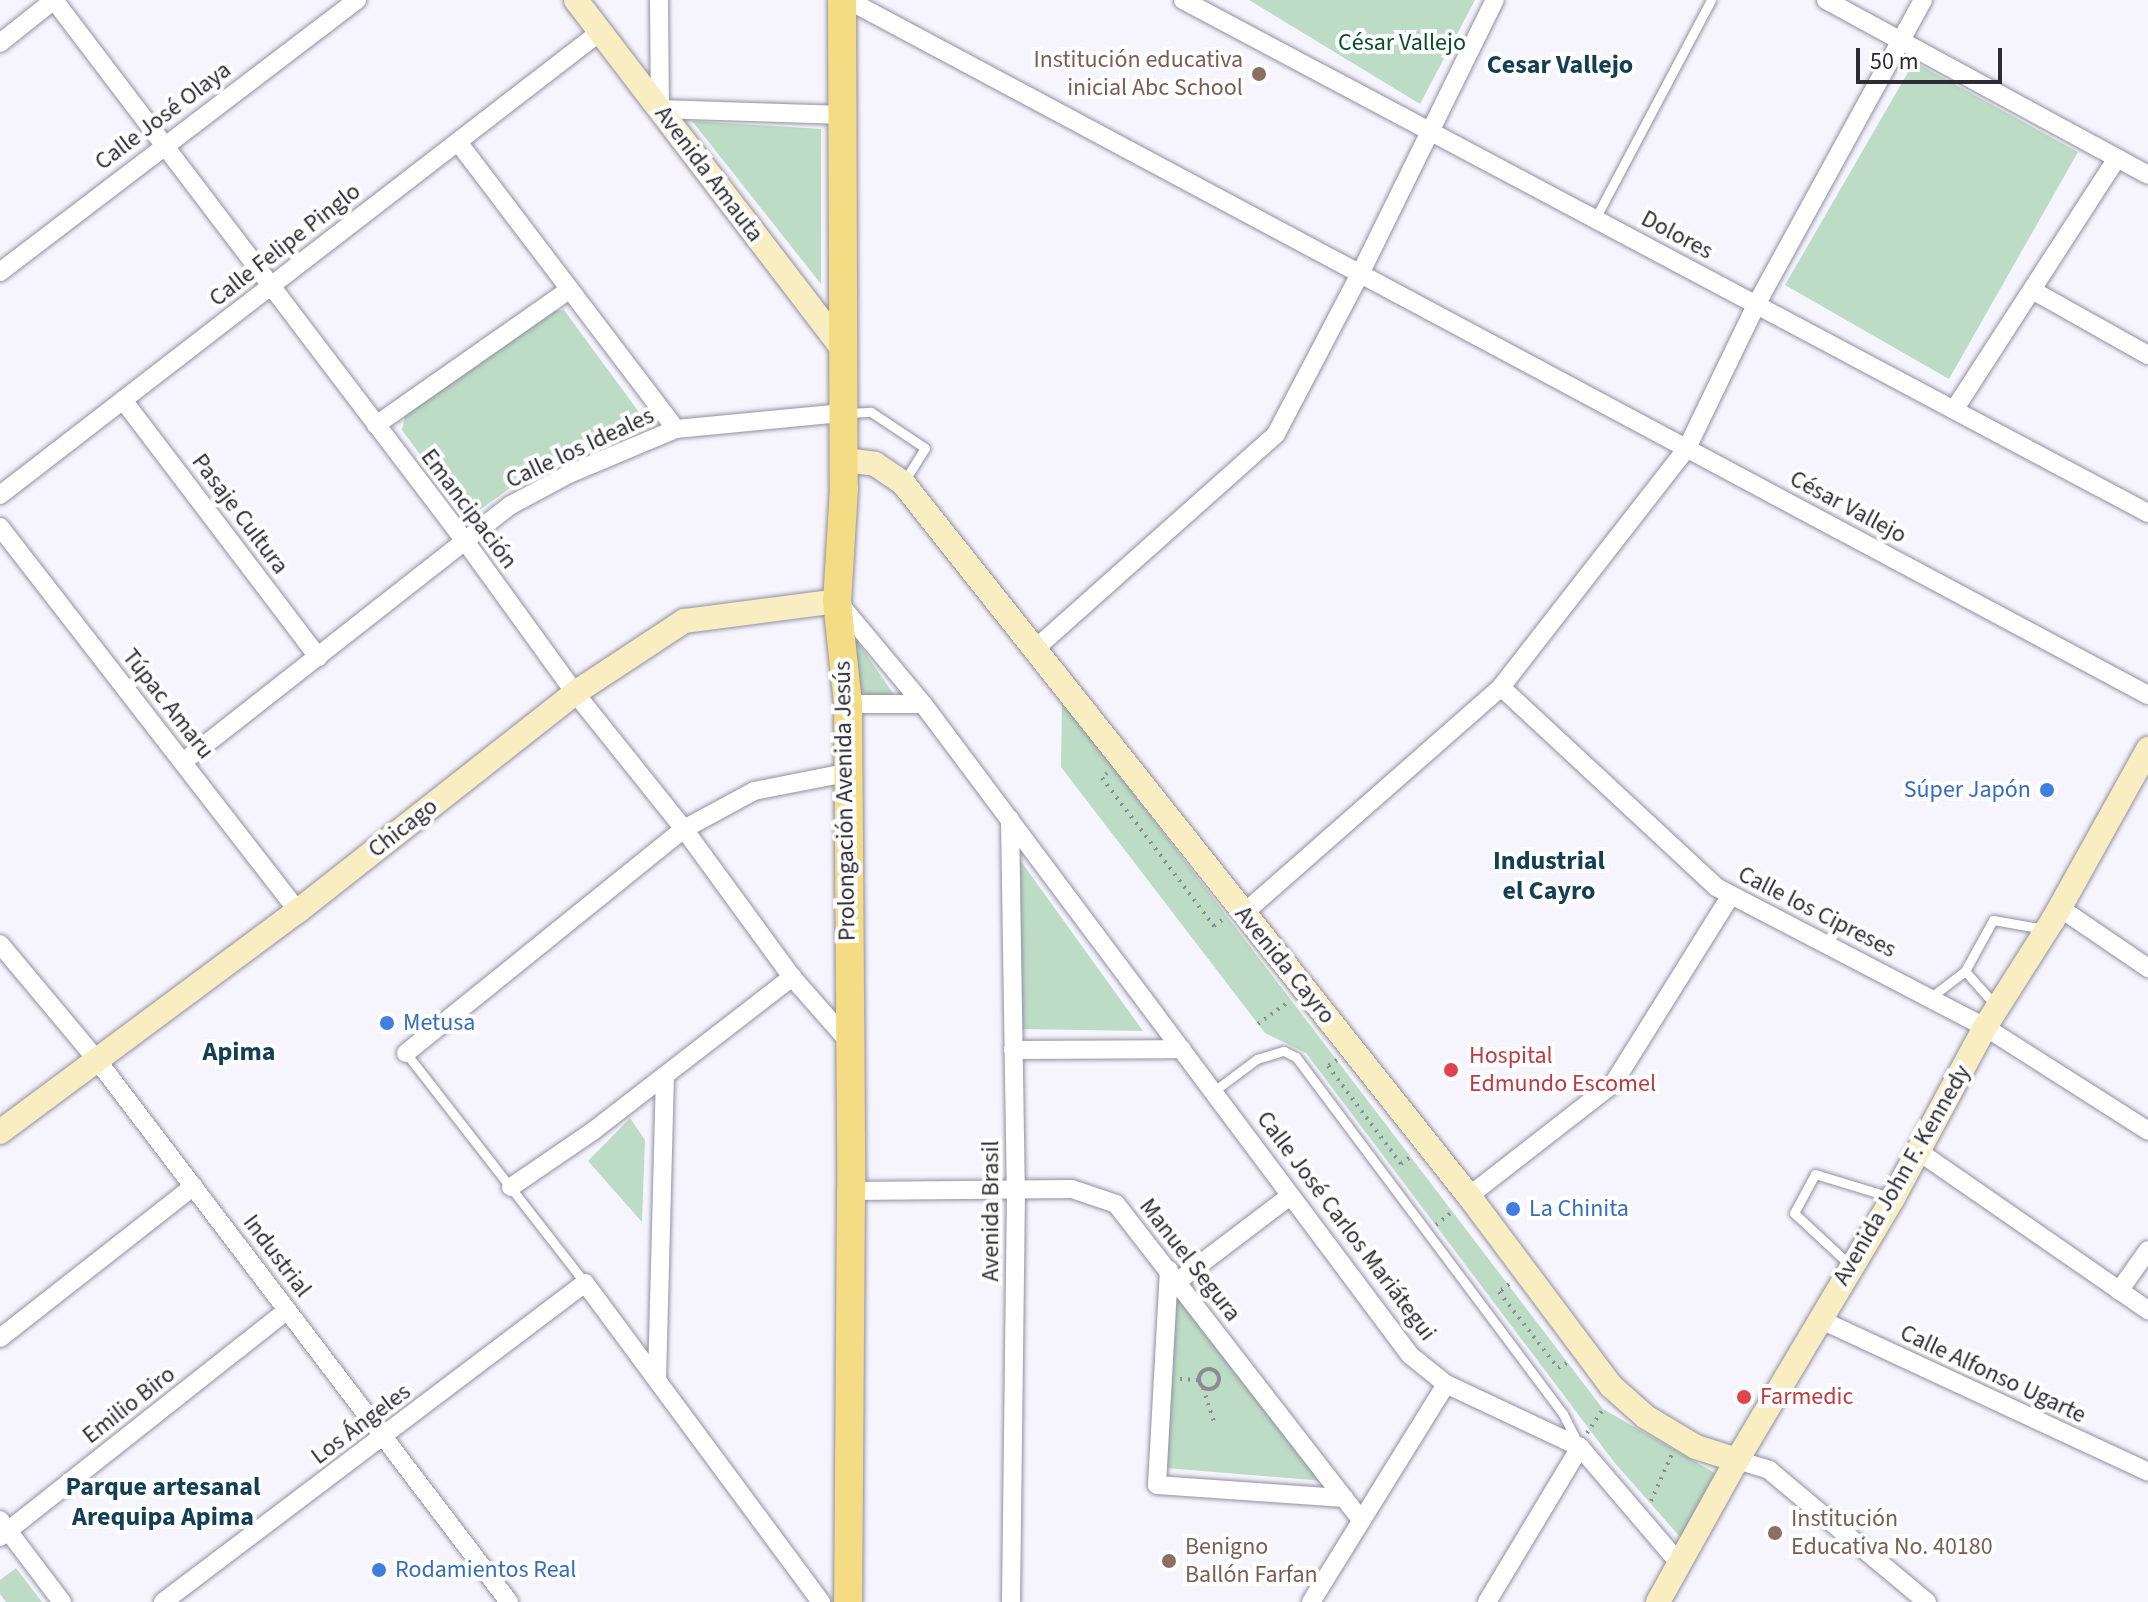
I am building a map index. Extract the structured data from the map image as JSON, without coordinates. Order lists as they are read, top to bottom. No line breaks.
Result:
{"streets":{"main road":["Avenida Amauta","Prolongación Avenida Jesús","Chicago","Avenida Cayro","Avenida John F. Kennedy"],"street":["Calle José Olaya","Dolores","Calle Felipe Pinglo","Calle los Ideales","César Vallejo","Emancipación","Pasaje Cultura","Túpac Amaru","Calle los Cipreses","Avenida Brasil","Calle José Carlos Mariátegui","Industrial","Manuel Segura","Calle Alfonso Ugarte","Emilio Biro","Los Ángeles"]},"crossings":[["Calle José Olaya","Emancipación"],["Avenida Amauta","Calle Felipe Pinglo"],["Avenida Amauta","Prolongación Avenida Jesús"],["Calle Felipe Pinglo","Emancipación"],["Calle Felipe Pinglo","Pasaje Cultura"],["Calle los Ideales","Emancipación"],["Calle los Ideales","Pasaje Cultura"],["Calle los Ideales","Túpac Amaru"],["Calle los Ideales","Prolongación Avenida Jesús"],["Emancipación","Prolongación Avenida Jesús"],["Emancipación","Chicago"],["Túpac Amaru","Chicago"],["Prolongación Avenida Jesús","Chicago"],["Prolongación Avenida Jesús","Avenida Cayro"],["Prolongación Avenida Jesús","Calle José Carlos Mariátegui"],["Prolongación Avenida Jesús","Manuel Segura"],["Chicago","Calle José Carlos Mariátegui"],["Chicago","Industrial"],["Calle los Cipreses","Avenida John F. Kennedy"],["Avenida Cayro","Avenida John F. Kennedy"],["Avenida John F. Kennedy","Calle Alfonso Ugarte"],["Avenida Brasil","Calle José Carlos Mariátegui"],["Avenida Brasil","Manuel Segura"],["Industrial","Emilio Biro"],["Industrial","Los Ángeles"]],"districts":["Cesar Vallejo","Industrial el Cayro","Apima","Parque artesanal Arequipa Apima"],"parks":["César Vallejo"],"places":["Institución educativa inicial Abc School","Súper Japón","Metusa","Hospital Edmundo Escomel","La Chinita","Farmedic","Institución Educativa No. 40180","Benigno Ballón Farfan","Rodamientos Real"],"scale_bar":"50 m"}
